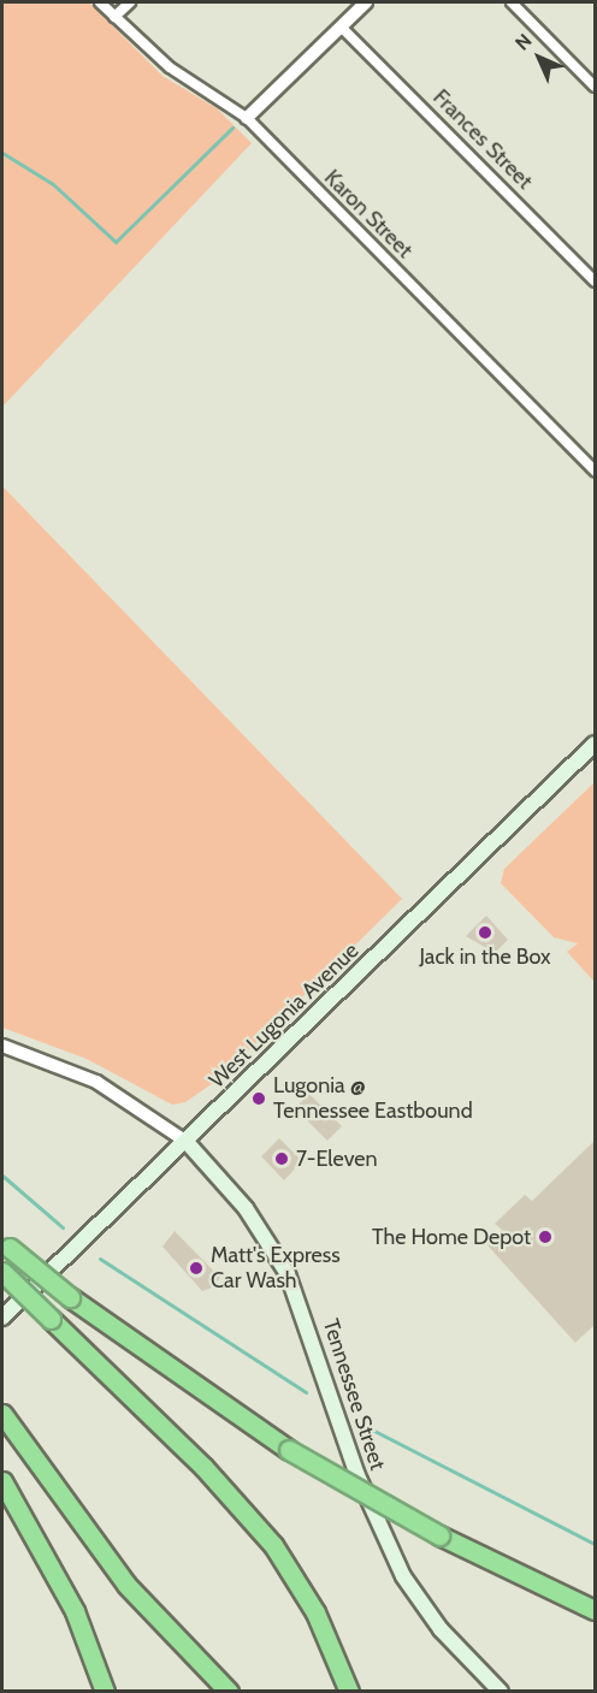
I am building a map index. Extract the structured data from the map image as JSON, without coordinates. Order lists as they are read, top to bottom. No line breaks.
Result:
{"streets":{"main road":["West Lugonia Avenue","Tennessee Street"],"street":["Frances Street","Karon Street"]},"crossings":[["West Lugonia Avenue","Tennessee Street"]],"places":["Jack in the Box","Lugonia @ Tennessee Eastbound","7-Eleven","The Home Depot","Matt's Express Car Wash"],"north":"top left"}
